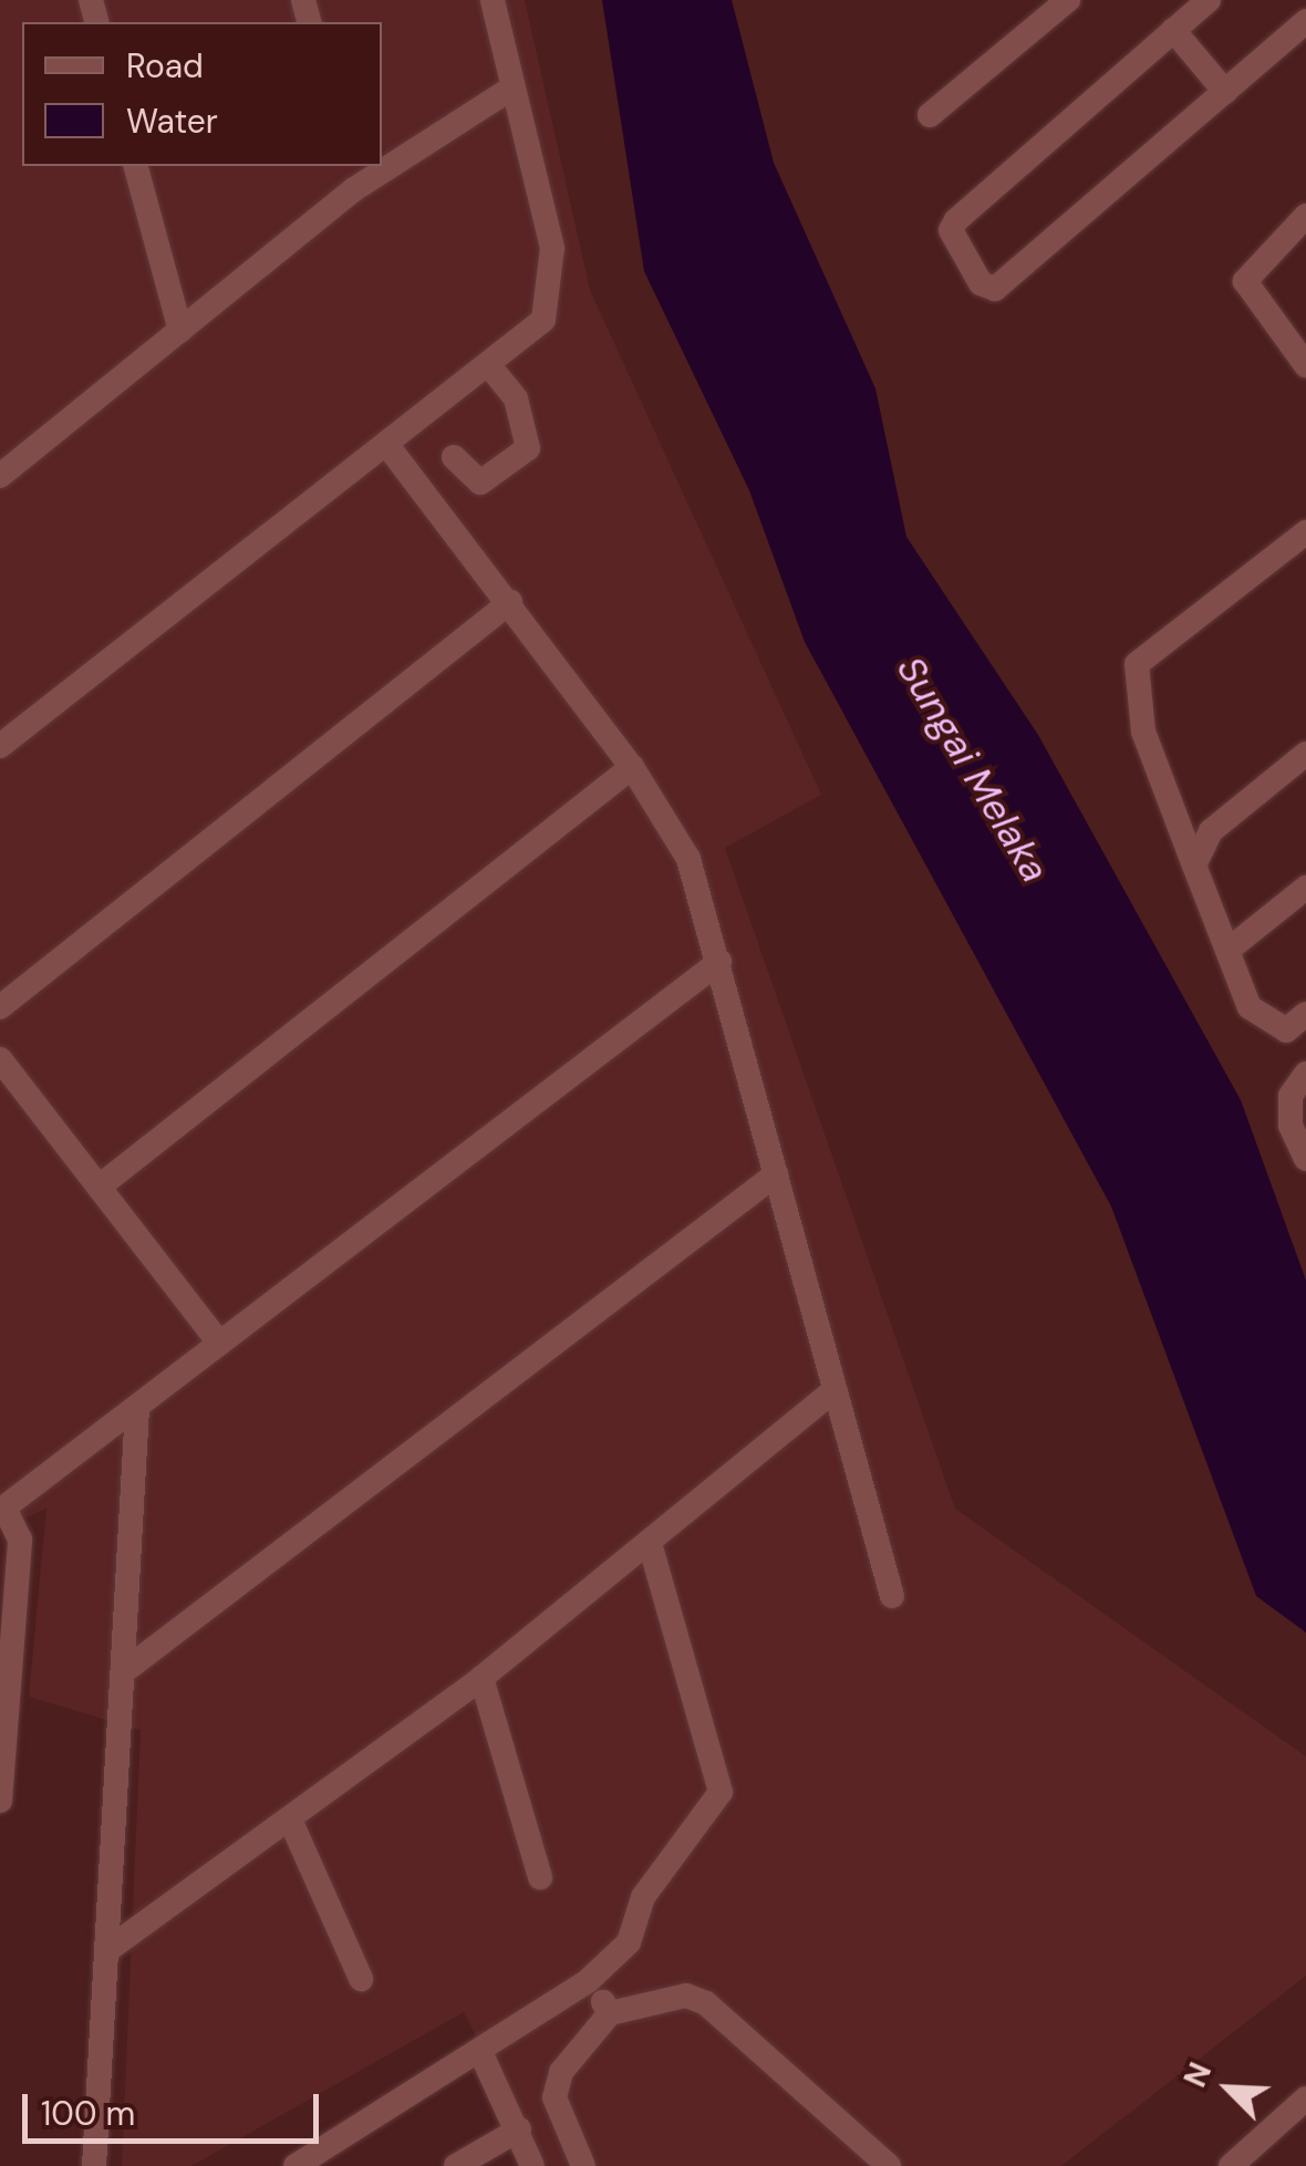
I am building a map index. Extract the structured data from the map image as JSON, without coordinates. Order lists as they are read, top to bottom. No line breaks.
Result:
{"water":["Sungai Melaka"],"legend":["Road","Water"],"scale_bar":"100 m","north":"top left"}
